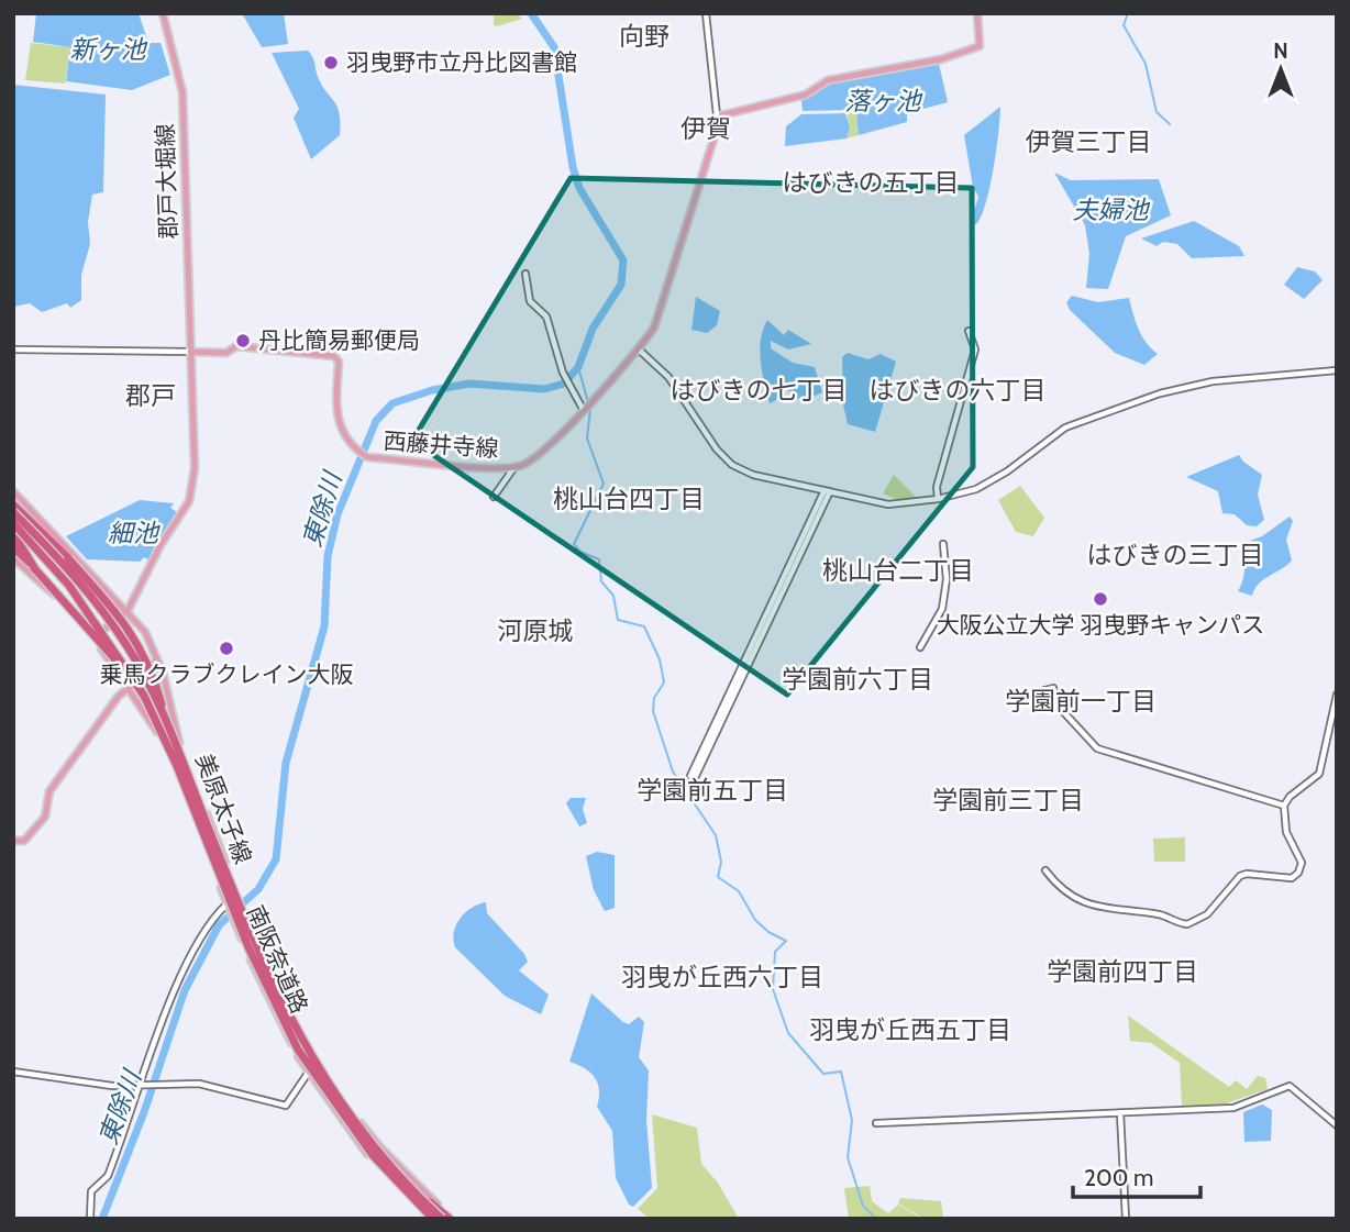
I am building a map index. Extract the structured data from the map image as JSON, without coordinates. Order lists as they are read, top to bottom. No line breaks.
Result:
{"streets":{"highway":["南阪奈道路"],"main road":["郡戸大堀線","西藤井寺線","美原太子線"]},"crossings":[["郡戸大堀線","西藤井寺線"],["美原太子線","南阪奈道路"]],"districts":["向野","伊賀","伊賀三丁目","はびきの五丁目","はびきの七丁目","はびきの六丁目","郡戸","桃山台四丁目","はびきの三丁目","桃山台二丁目","河原城","学園前六丁目","学園前一丁目","学園前五丁目","学園前三丁目","学園前四丁目","羽曳が丘西六丁目","羽曳が丘西五丁目"],"water":["新ヶ池","落ヶ池","夫婦池","東除川","細池"],"places":["羽曳野市立丹比図書館","丹比簡易郵便局","大阪公立大学 羽曳野キャンパス","乗馬クラブクレイン大阪"],"scale_bar":"200 m","north":"top"}
